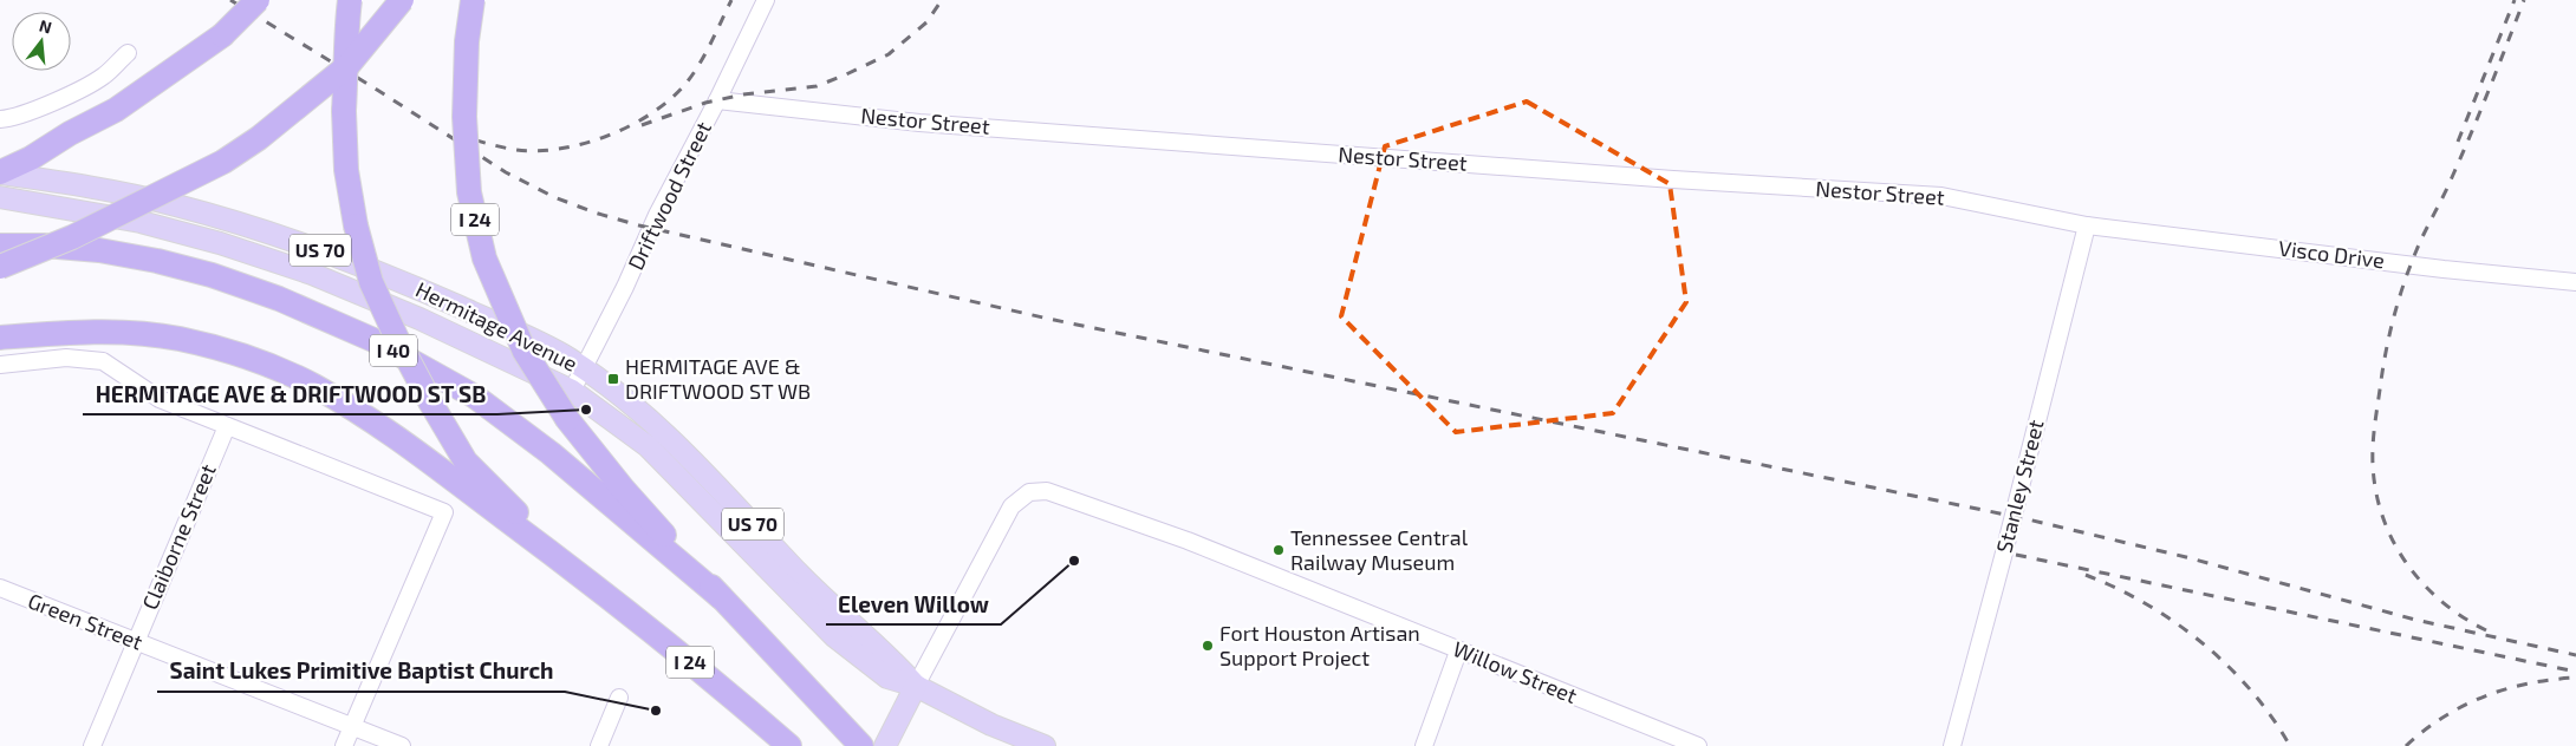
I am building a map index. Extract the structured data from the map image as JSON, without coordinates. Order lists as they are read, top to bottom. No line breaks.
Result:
{"streets":{"highway":["I 24","I 40"],"main road":["US 70","Hermitage Avenue"],"street":["Nestor Street","Driftwood Street","Visco Drive","Stanley Street","Claiborne Street","Green Street","Willow Street"]},"crossings":[["Nestor Street","Driftwood Street"],["Nestor Street","Visco Drive"],["Nestor Street","Stanley Street"],["Driftwood Street","Hermitage Avenue"],["I 24","I 40"],["Visco Drive","Stanley Street"],["Hermitage Avenue","Willow Street"],["Claiborne Street","Green Street"]],"places":{"transit":["HERMITAGE AVE & DRIFTWOOD ST WB"],"other":["HERMITAGE AVE & DRIFTWOOD ST SB","Tennessee Central Railway Museum","Eleven Willow","Fort Houston Artisan Support Project","Saint Lukes Primitive Baptist Church"]},"north":"top"}
